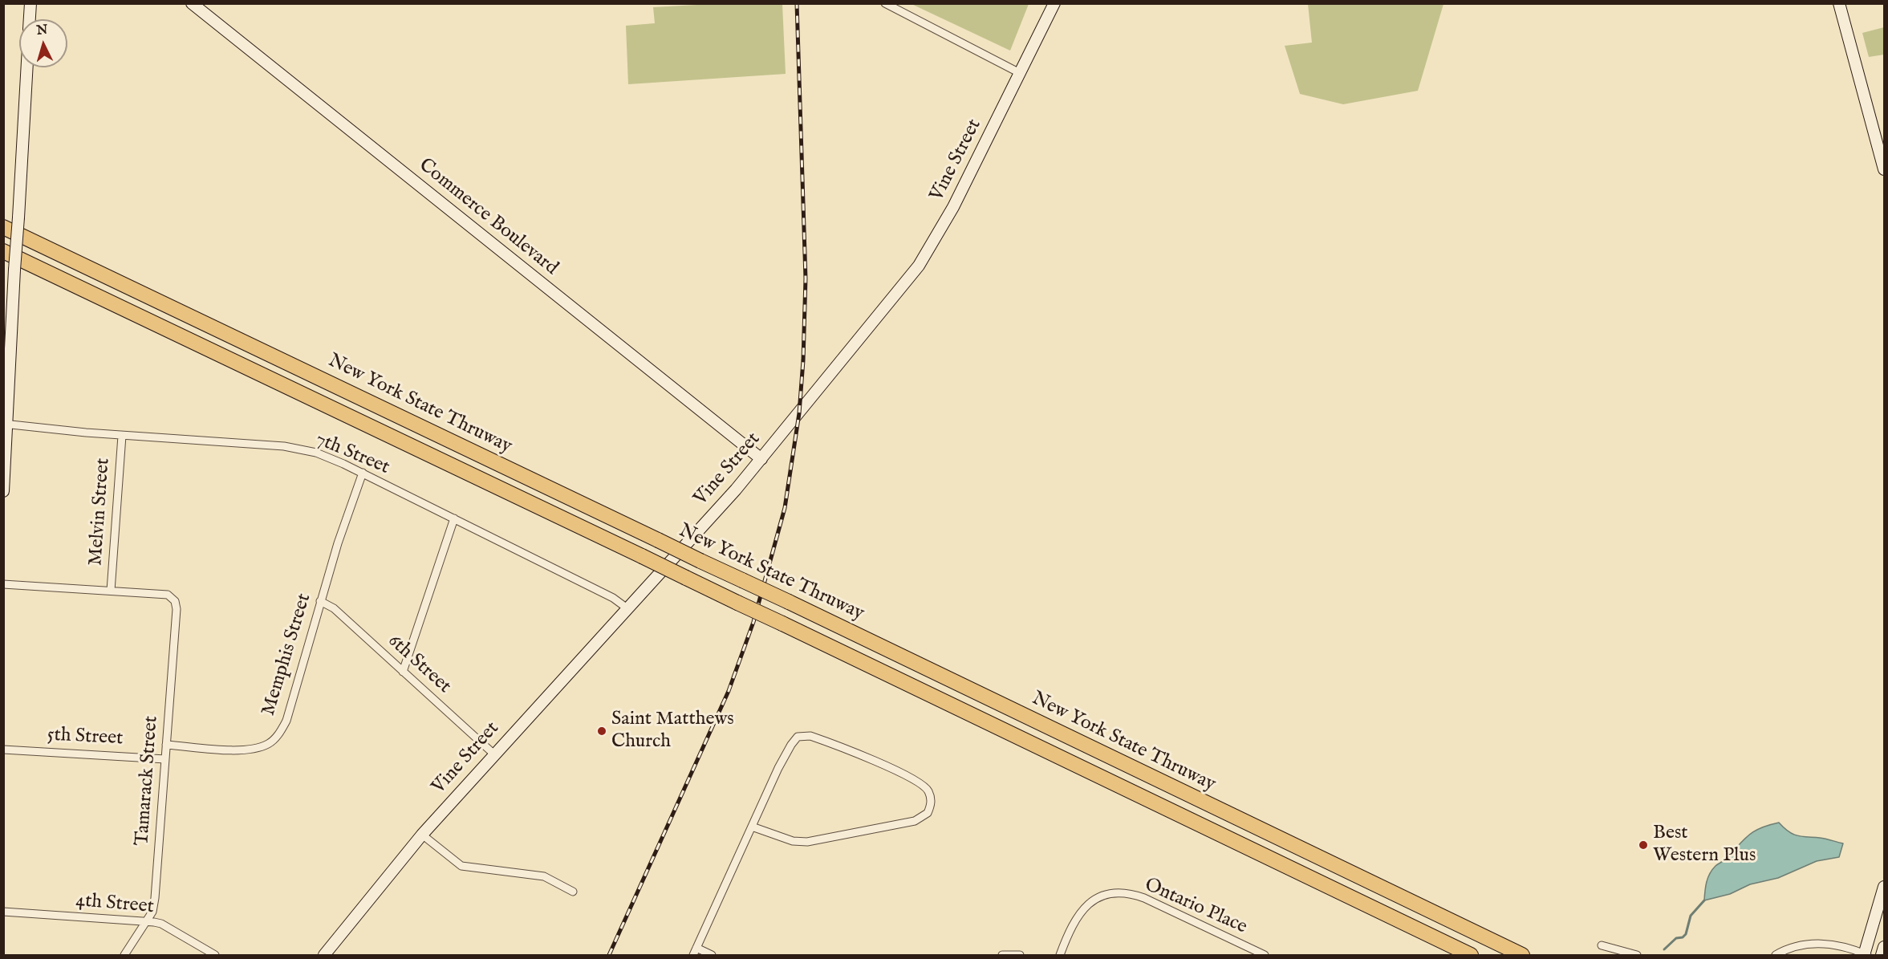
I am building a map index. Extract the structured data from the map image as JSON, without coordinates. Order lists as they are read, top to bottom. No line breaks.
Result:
{"streets":{"highway":["New York State Thruway"],"street":["Vine Street","Commerce Boulevard","7th Street","Melvin Street","Memphis Street","6th Street","5th Street","Tamarack Street","4th Street","Ontario Place"]},"crossings":[["Vine Street","Commerce Boulevard"],["Vine Street","7th Street"],["Vine Street","6th Street"],["7th Street","Melvin Street"],["7th Street","Memphis Street"],["Melvin Street","Tamarack Street"],["Memphis Street","6th Street"],["Memphis Street","Tamarack Street"],["5th Street","Tamarack Street"],["Tamarack Street","4th Street"]],"places":["Saint Matthews Church","Best Western Plus"],"north":"top"}
